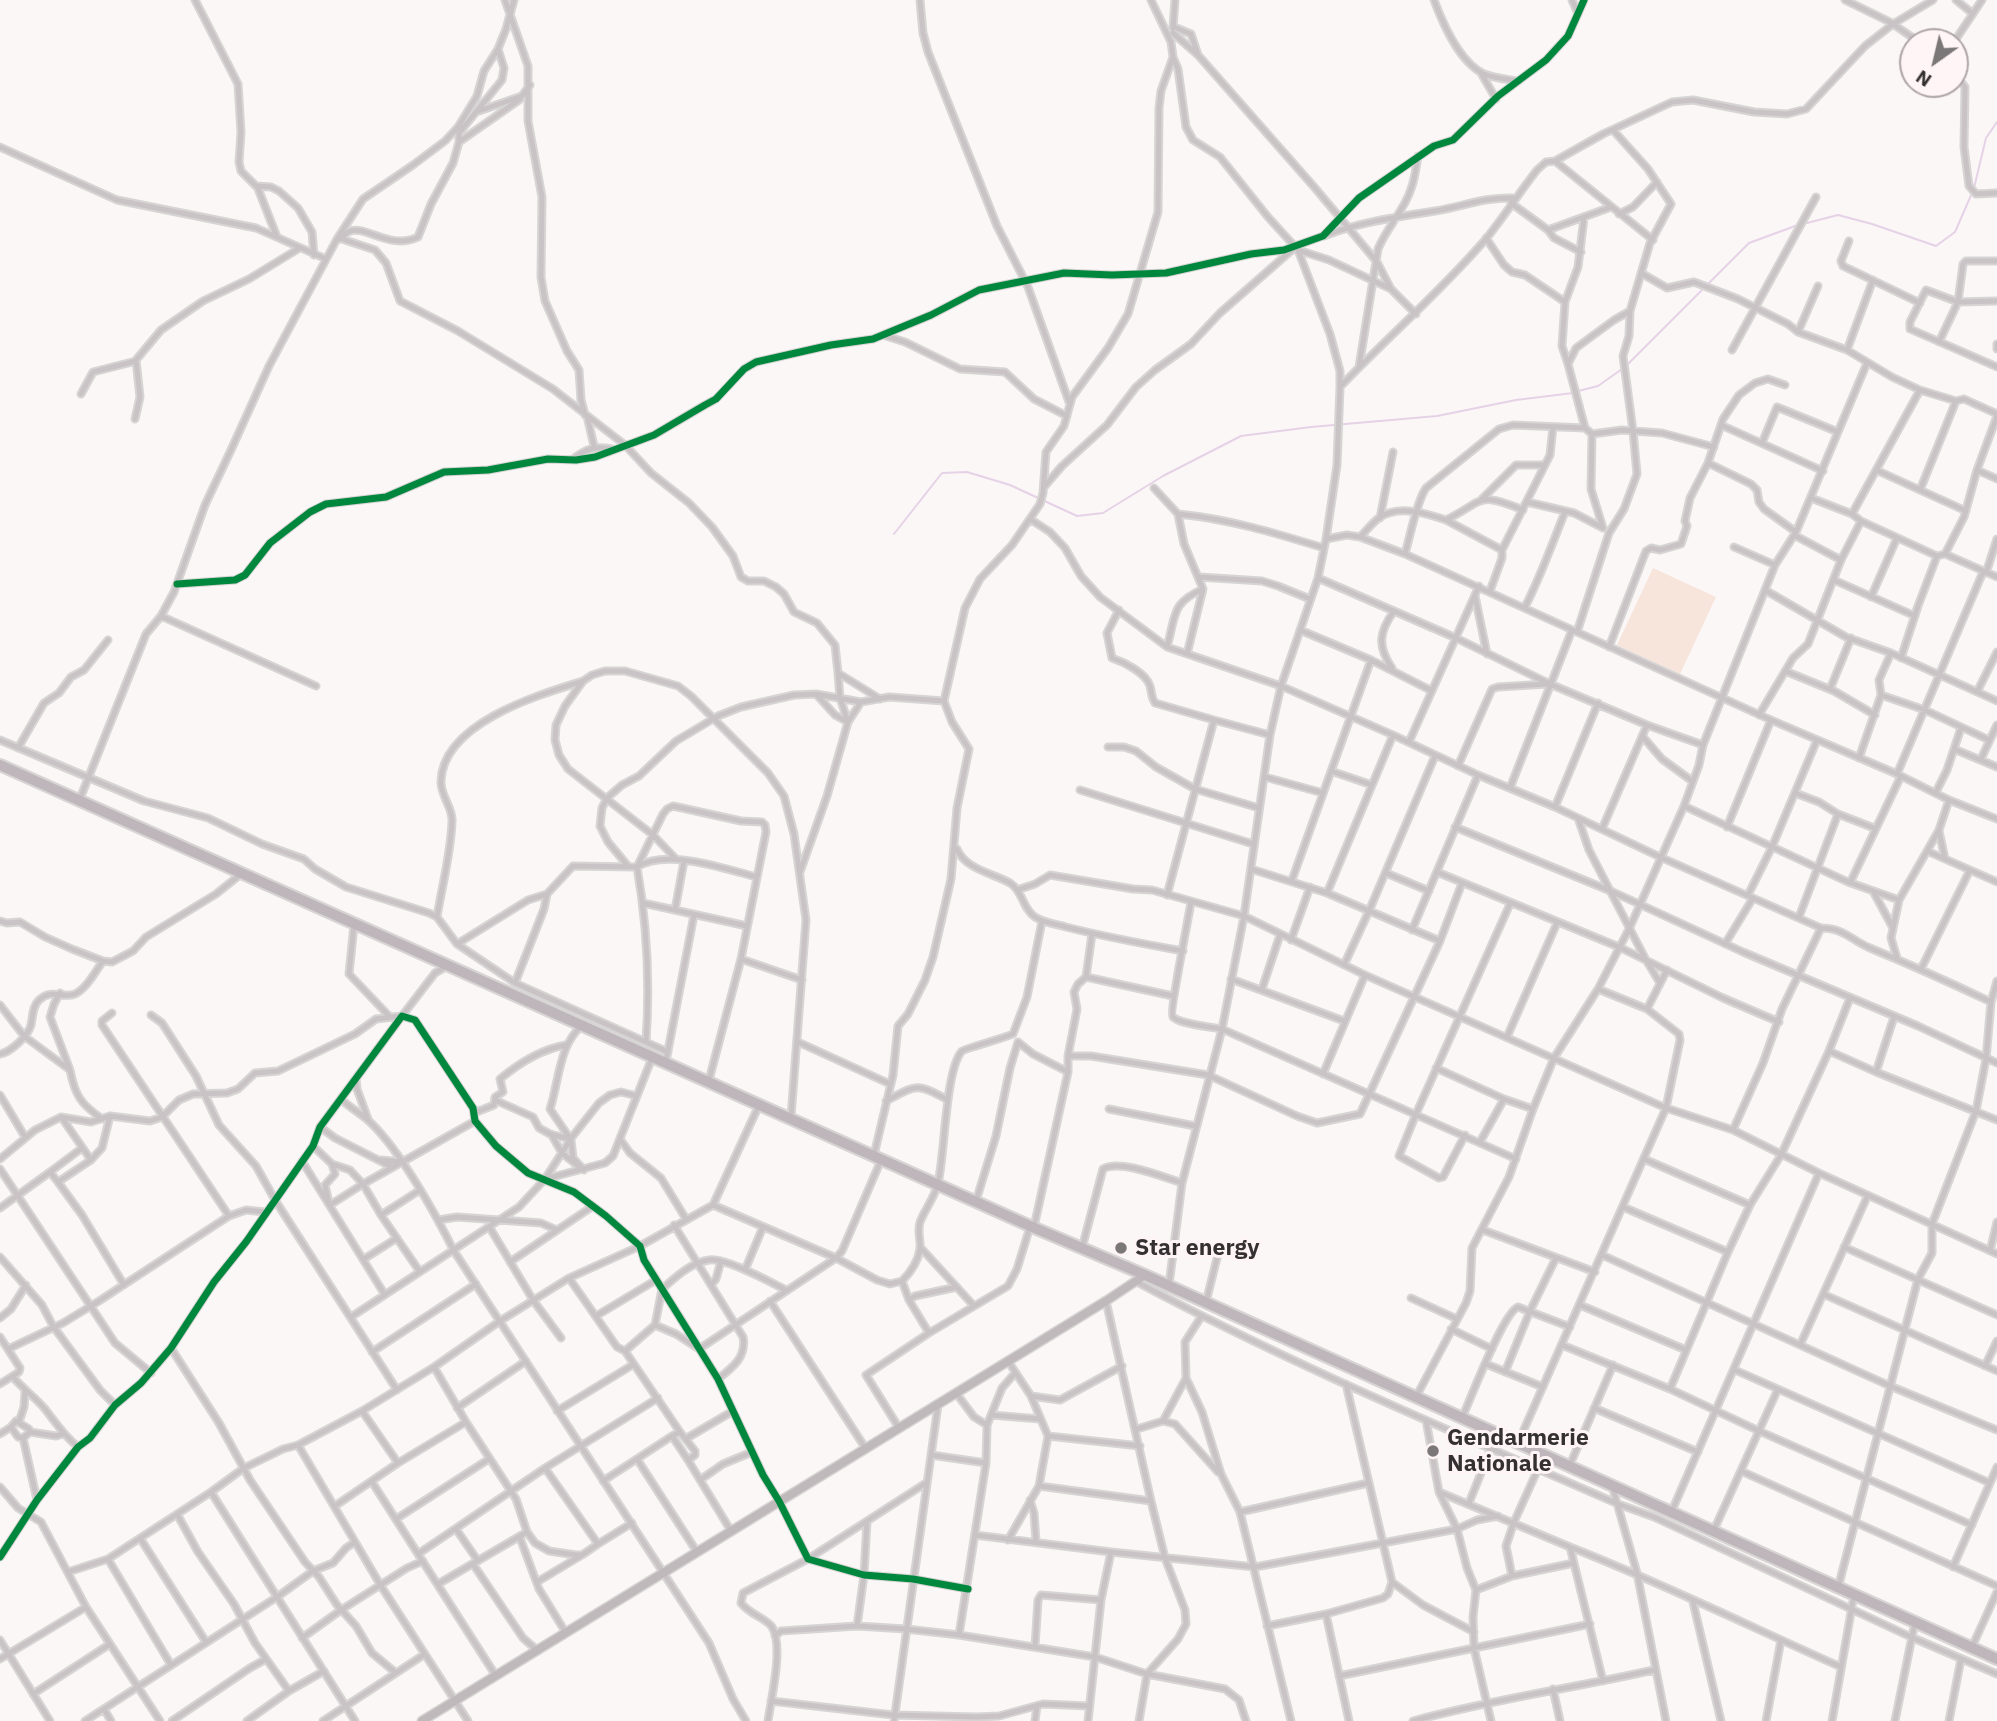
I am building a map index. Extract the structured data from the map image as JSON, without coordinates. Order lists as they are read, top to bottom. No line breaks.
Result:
{"places":["Star energy","Gendarmerie Nationale"],"north":"bottom left"}
